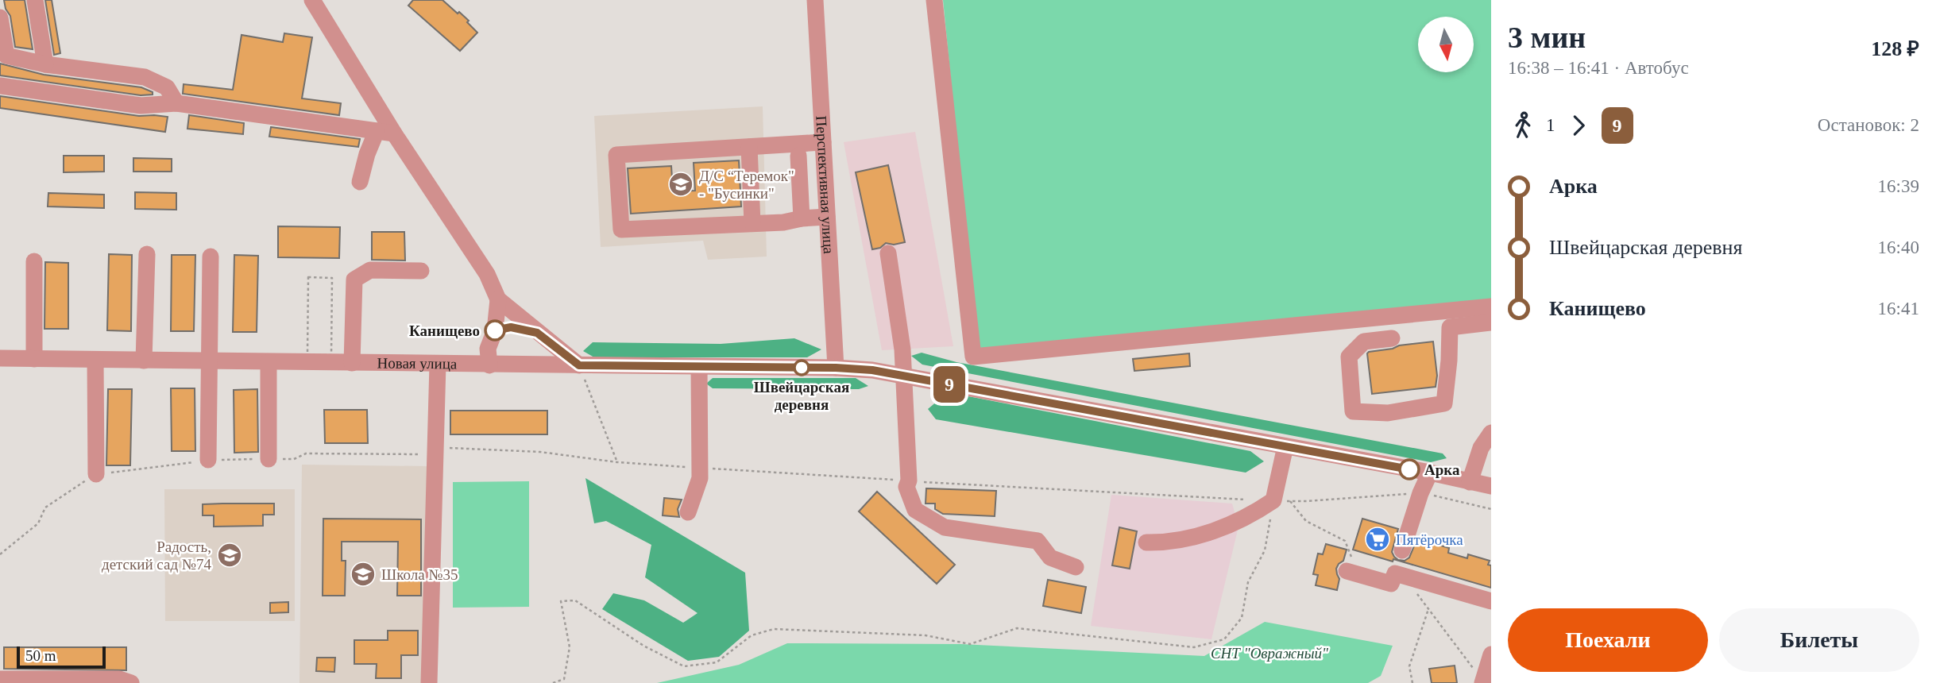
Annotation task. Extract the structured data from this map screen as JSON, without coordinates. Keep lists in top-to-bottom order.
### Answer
{
  "streets": {
    "street": ["Перспективная улица", "Новая улица"]
  },
  "crossings": [
    ["Перспективная улица", "Новая улица"]
  ],
  "parks": ["СНТ \"Овражный\""],
  "places": {
    "school or university": ["Д/С “Теремок\" - \"Бусинки\"", "Радость, детский сад №74", "Школа №35"],
    "other": ["Канищево", "Швейцарская деревня", "Арка"],
    "supermarket": ["Пятёрочка"]
  },
  "lines": ["bus line 9"],
  "scale_bar": "50 m",
  "north": "bottom",
  "page": {
    "on_map": "9",
    "heading": ["3 мин", "16:38 – 16:41 · Автобус", "128 ₽"],
    "legs": ["1", "9", "Остановок: 2"],
    "list": [
      {
        "name": "Арка",
        "value": "16:39"
      },
      {
        "name": "Швейцарская деревня",
        "value": "16:40"
      },
      {
        "name": "Канищево",
        "value": "16:41"
      }
    ],
    "buttons": ["Поехали", "Билеты"],
    "scale": "50 m"
  }
}
